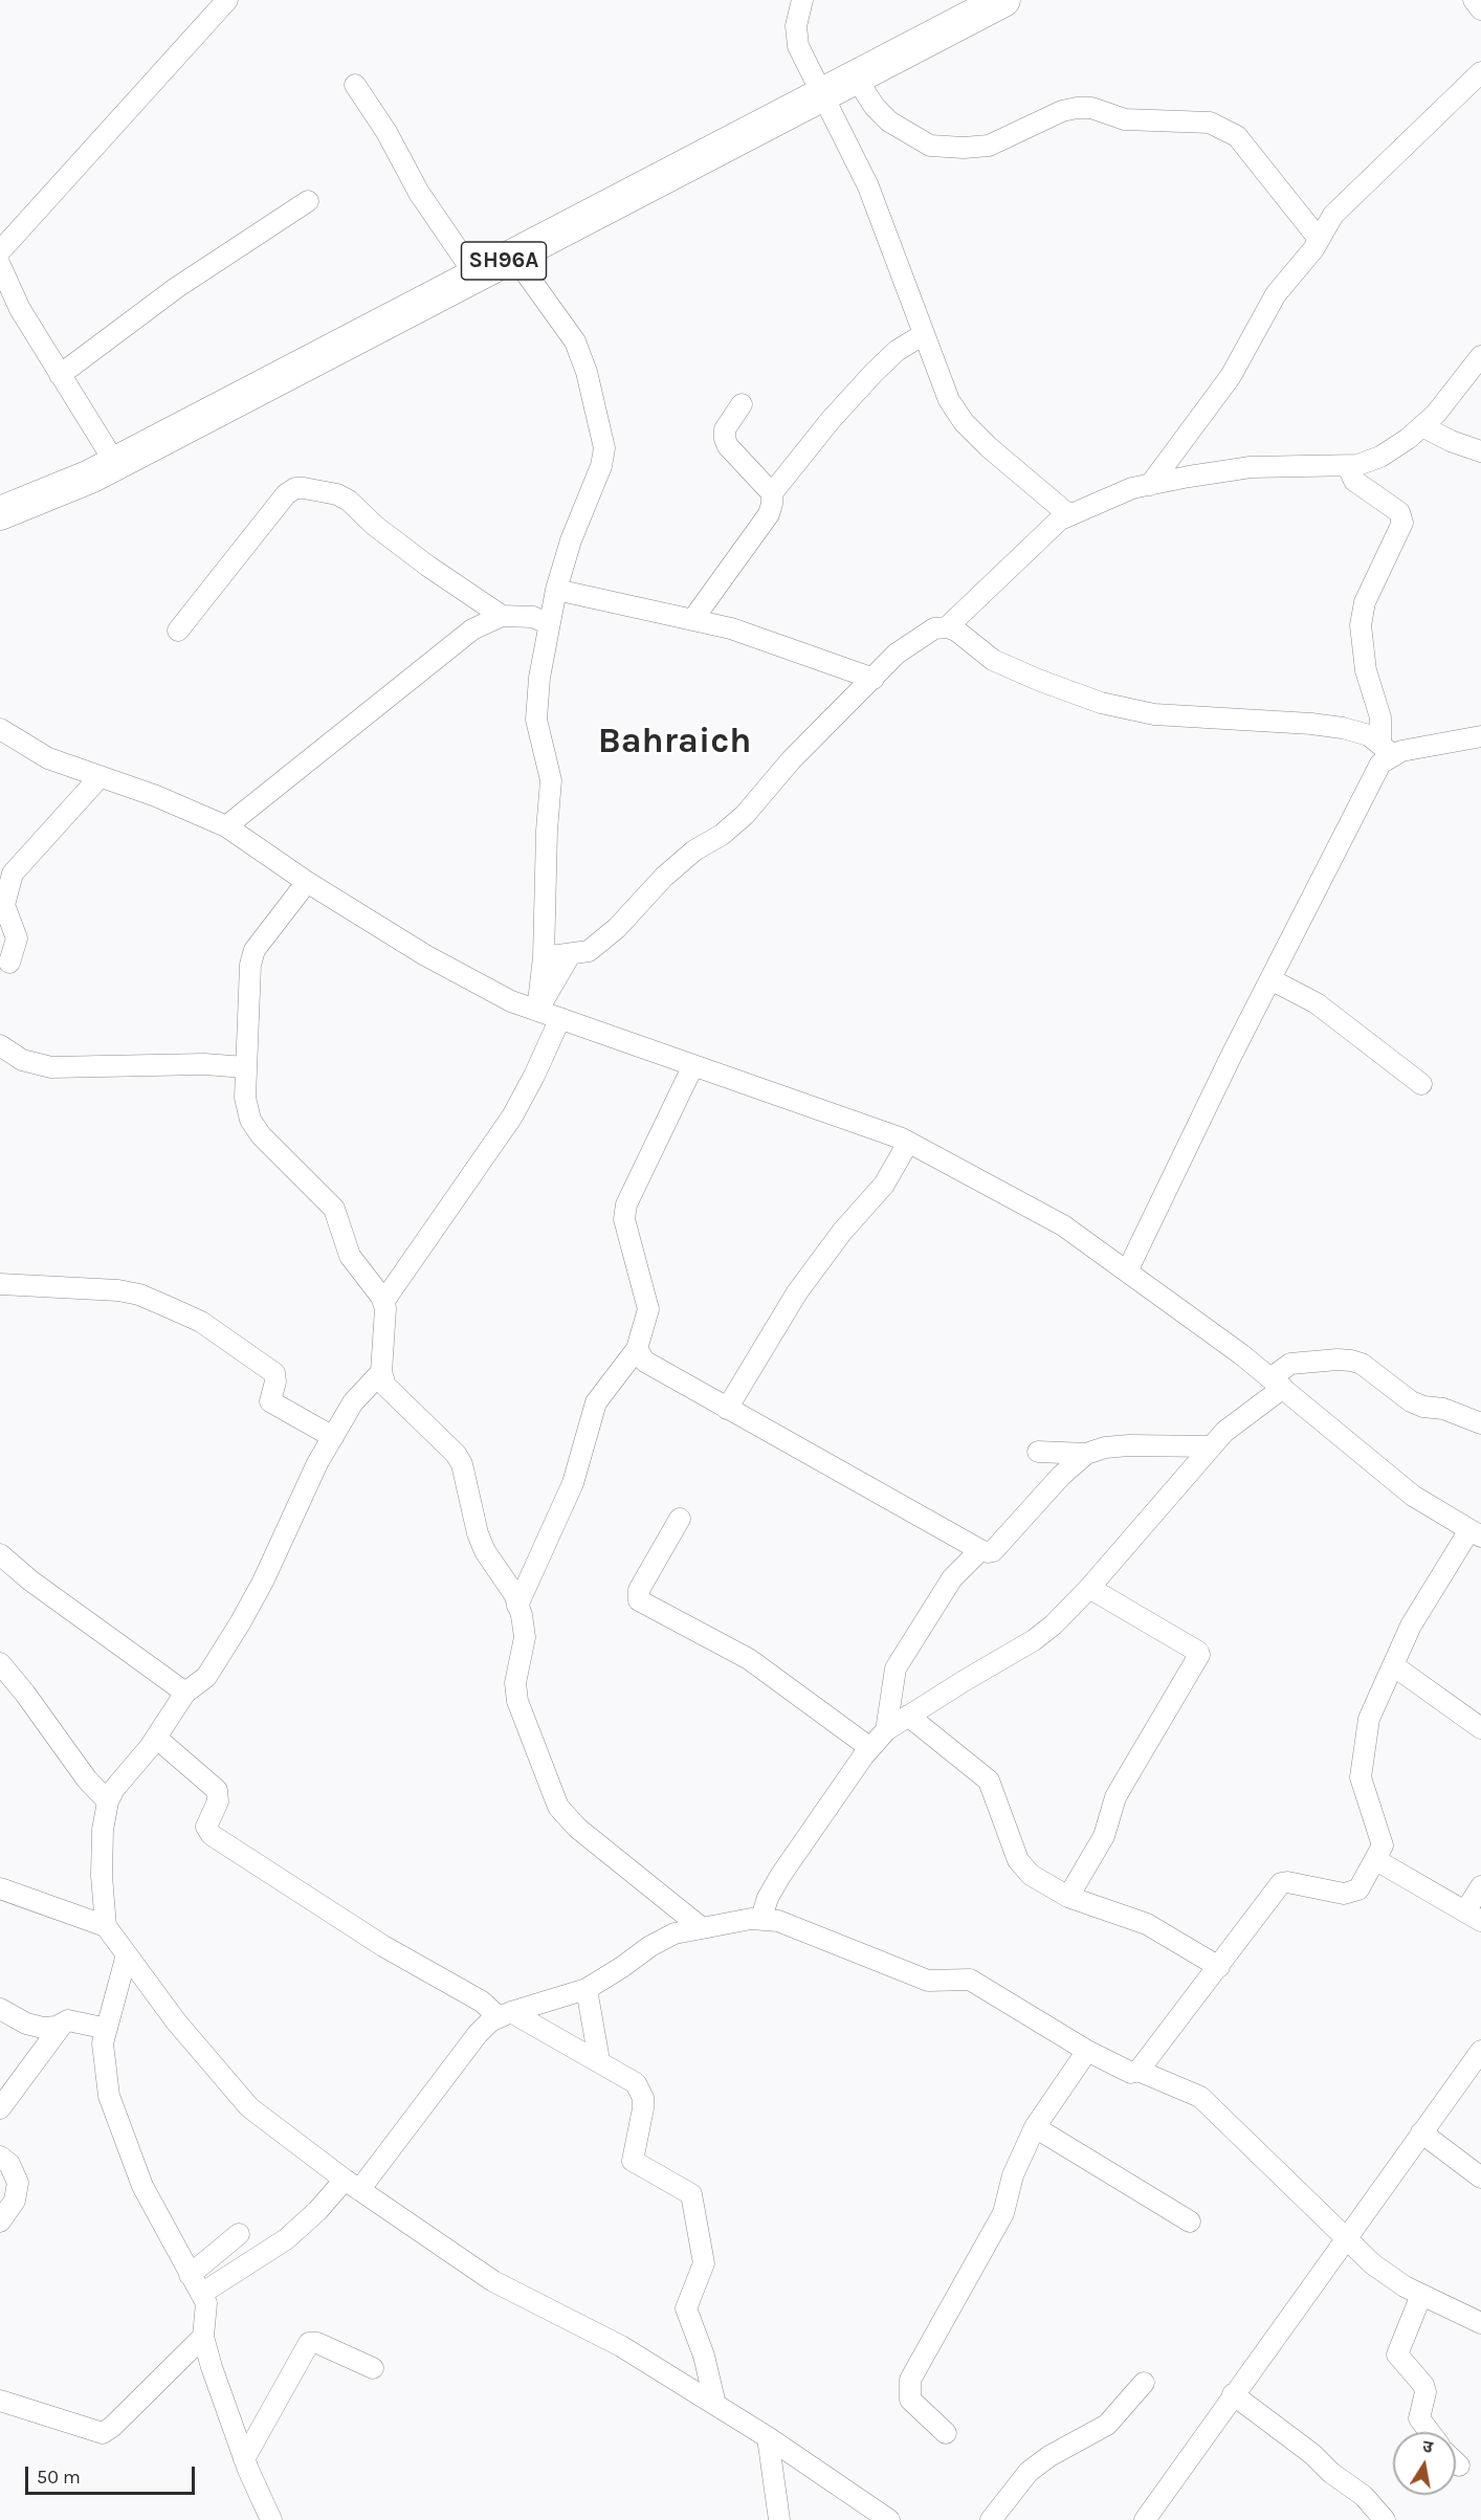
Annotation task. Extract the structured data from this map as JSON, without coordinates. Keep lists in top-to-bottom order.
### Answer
{
  "streets": {
    "main road": ["SH96A"]
  },
  "districts": ["Bahraich"],
  "scale_bar": "50 m",
  "north": "top"
}
